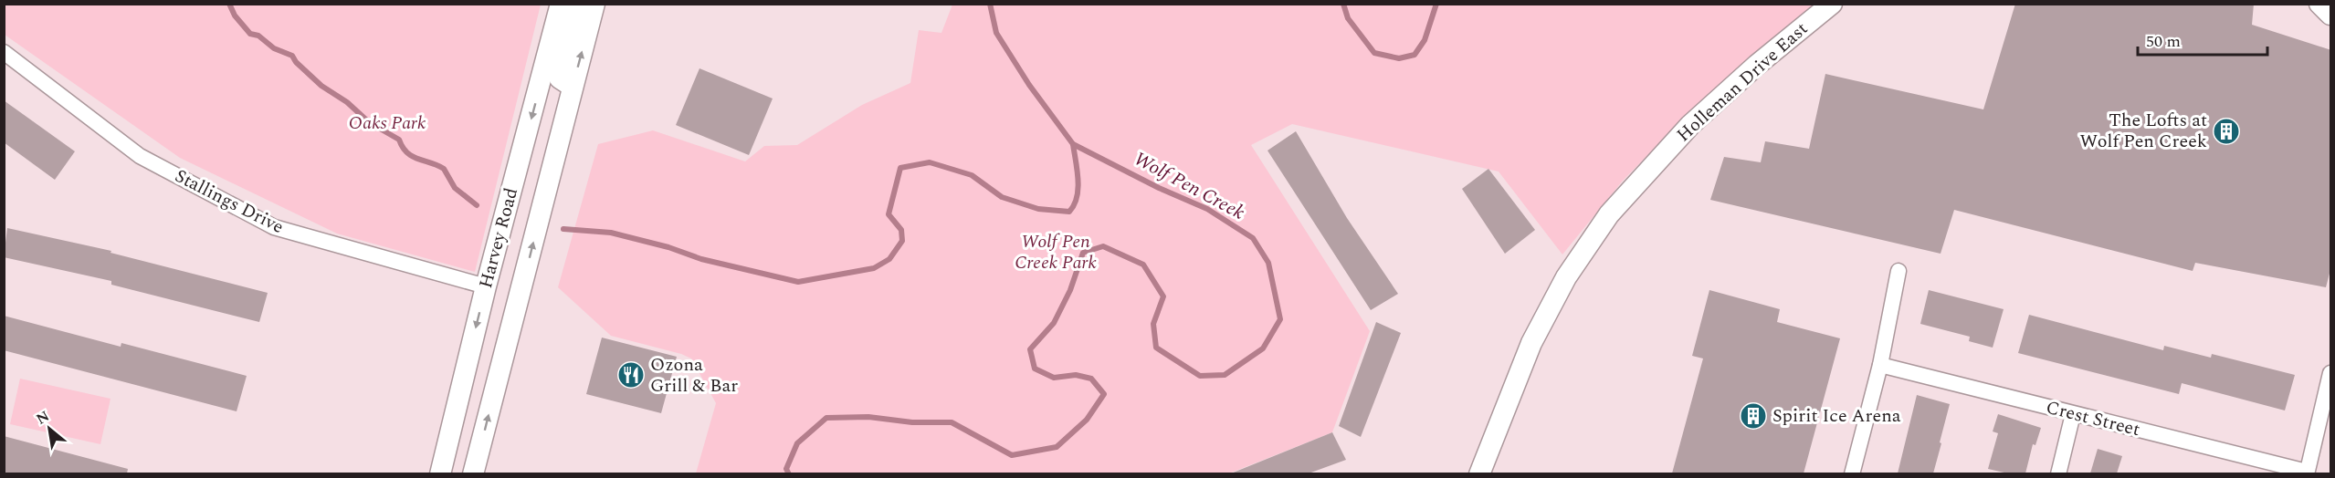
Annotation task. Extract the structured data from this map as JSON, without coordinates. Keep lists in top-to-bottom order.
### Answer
{
  "streets": {
    "main road": ["Holleman Drive East", "Harvey Road"],
    "street": ["Stallings Drive", "Crest Street"]
  },
  "crossings": [
    ["Stallings Drive", "Harvey Road"]
  ],
  "water": ["Wolf Pen Creek"],
  "parks": ["Oaks Park", "Wolf Pen Creek Park"],
  "places": {
    "building": ["The Lofts at Wolf Pen Creek", "Spirit Ice Arena"],
    "restaurant": ["Ozona Grill & Bar"]
  },
  "scale_bar": "50 m",
  "north": "top left"
}
